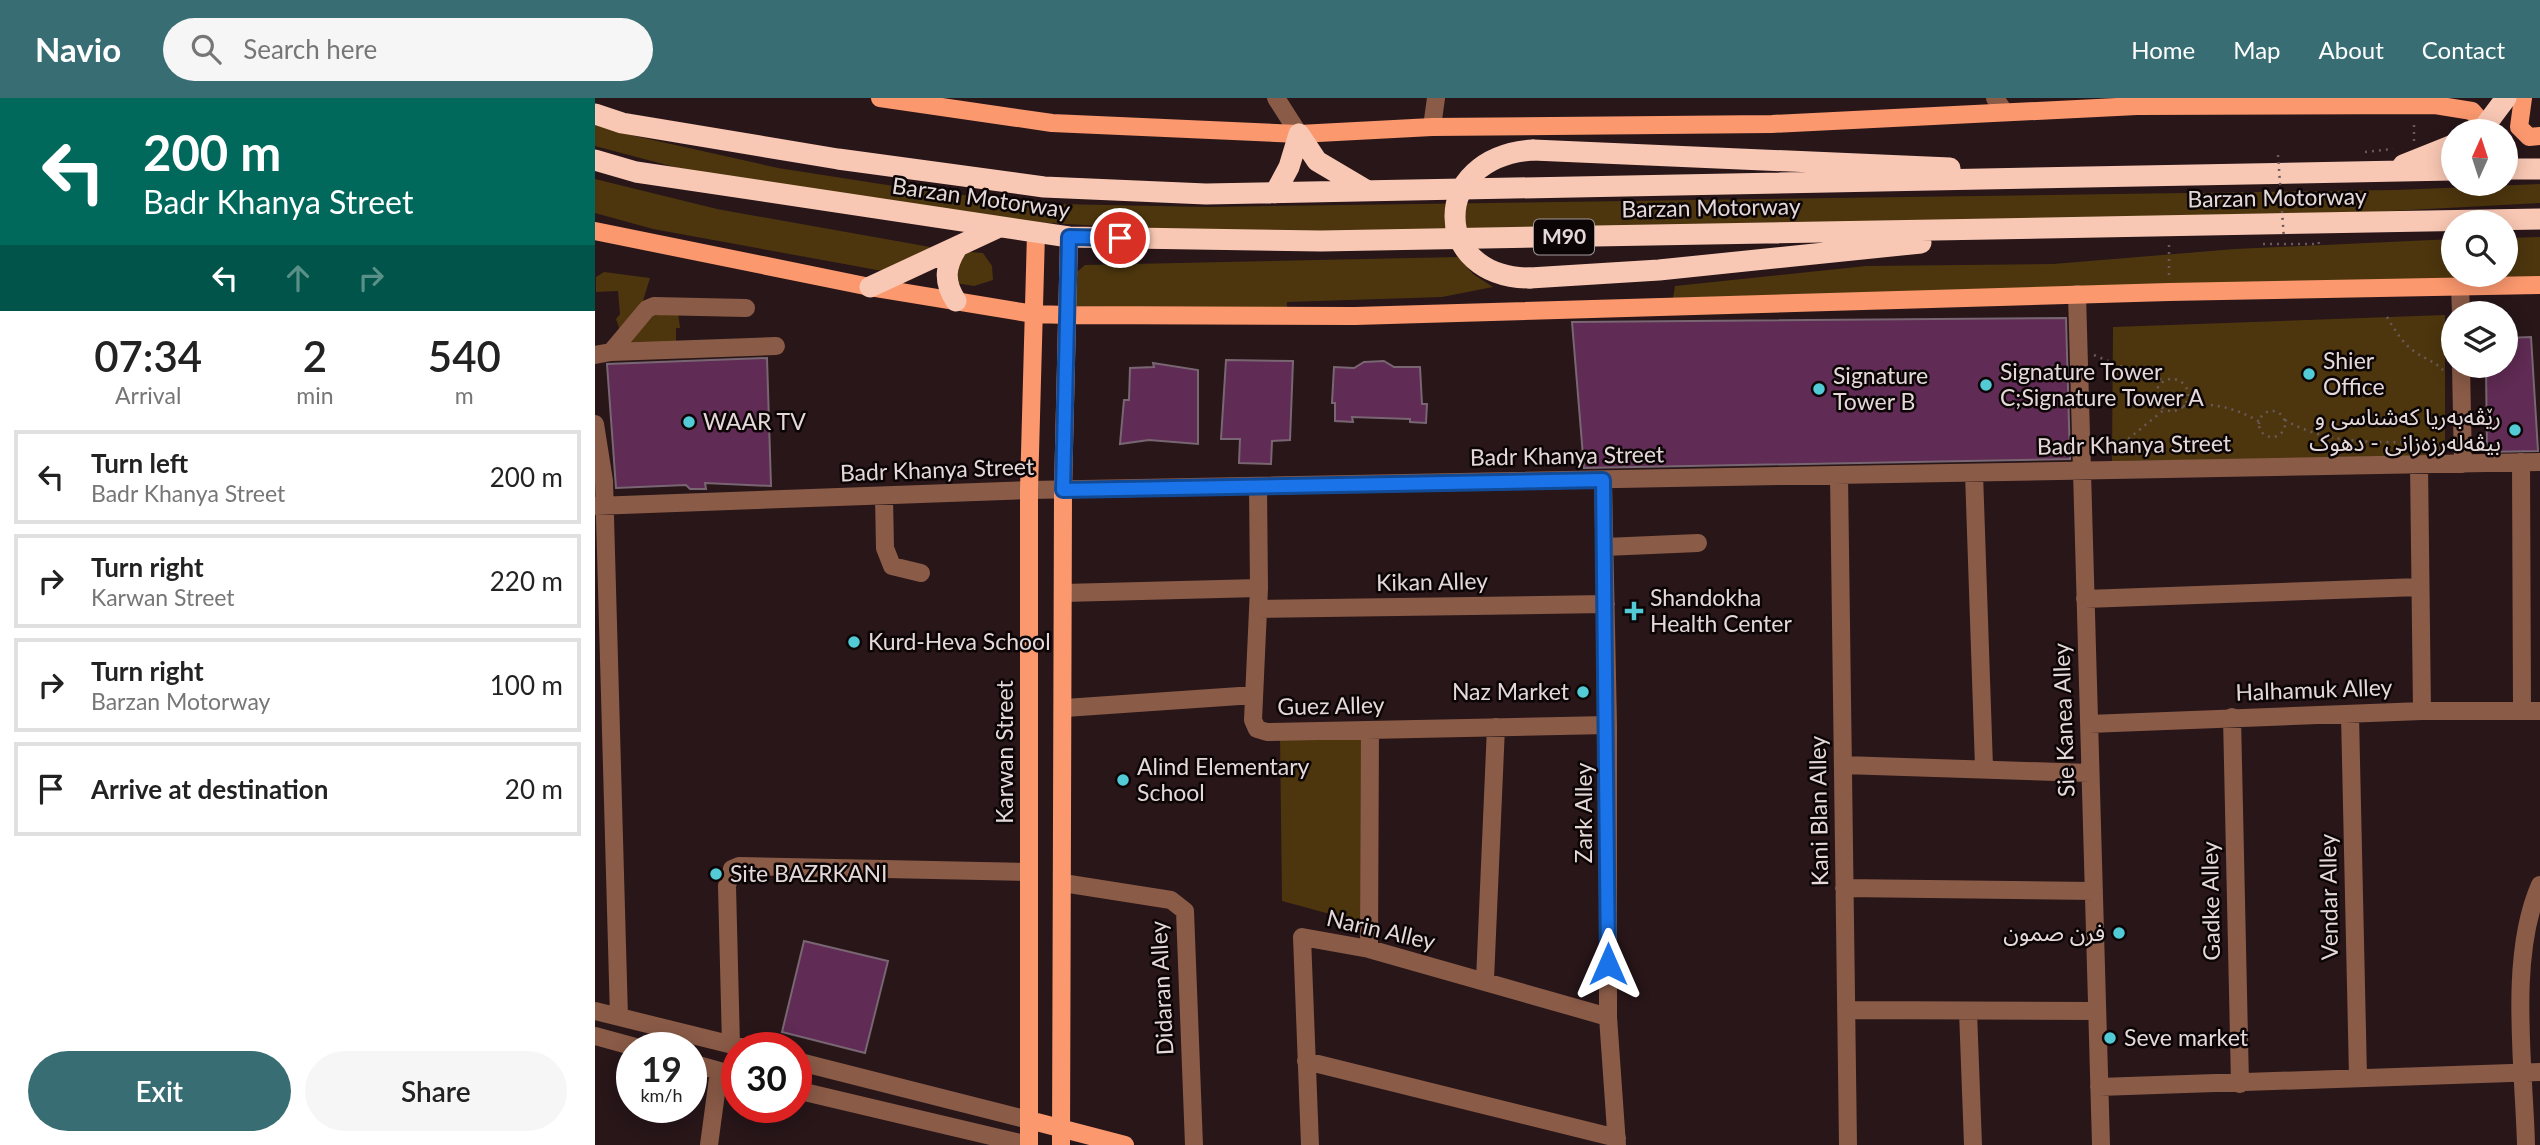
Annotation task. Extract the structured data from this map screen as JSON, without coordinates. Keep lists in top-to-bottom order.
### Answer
{
  "streets": {
    "highway": ["Barzan Motorway", "M90"],
    "main road": ["Karwan Street"],
    "street": [
      "Badr Khanya Street",
      "Kikan Alley",
      "Halhamuk Alley",
      "Guez Alley",
      "Sie Kanea Alley",
      "Kani Blan Alley",
      "Zark Alley",
      "Vendar Alley",
      "Gadke Alley",
      "Narin Alley",
      "Didaran Alley"
    ]
  },
  "crossings": [
    ["Barzan Motorway", "Karwan Street"],
    ["Badr Khanya Street", "Guez Alley"],
    ["Badr Khanya Street", "Sie Kanea Alley"],
    ["Badr Khanya Street", "Karwan Street"],
    ["Badr Khanya Street", "Kani Blan Alley"],
    ["Badr Khanya Street", "Zark Alley"],
    ["Kikan Alley", "Guez Alley"],
    ["Kikan Alley", "Zark Alley"],
    ["Halhamuk Alley", "Sie Kanea Alley"],
    ["Halhamuk Alley", "Vendar Alley"],
    ["Halhamuk Alley", "Gadke Alley"],
    ["Guez Alley", "Zark Alley"],
    ["Zark Alley", "Narin Alley"]
  ],
  "places": {
    "other": [
      "Shier Office",
      "Signature Tower C;Signature Tower A",
      "Signature Tower B",
      "WAAR TV",
      "رێڤەبەریا کەشناسی و بیڤەلەرزەزانی - دهوک",
      "Kurd-Heva School",
      "Naz Market",
      "Alind Elementary School",
      "Site BAZRKANI",
      "فرن صمون",
      "Seve market"
    ],
    "health": ["Shandokha Health Center"]
  },
  "north": "top",
  "page": {
    "header": "Navio",
    "search": "Search here",
    "nav": [
      "Home",
      "Map",
      "About",
      "Contact"
    ],
    "turn": ["200 m", "Badr Khanya Street"],
    "eta": [
      "07:34",
      "Arrival",
      "2",
      "min",
      "540",
      "m"
    ],
    "list": [
      {
        "name": "Turn left",
        "note": "Badr Khanya Street",
        "value": "200 m"
      },
      {
        "name": "Turn right",
        "note": "Karwan Street",
        "value": "220 m"
      },
      {
        "name": "Turn right",
        "note": "Barzan Motorway",
        "value": "100 m"
      },
      {
        "name": "Arrive at destination",
        "value": "20 m"
      }
    ],
    "speed": "19 km/h",
    "limit": "30",
    "buttons": ["Exit", "Share"]
  }
}
